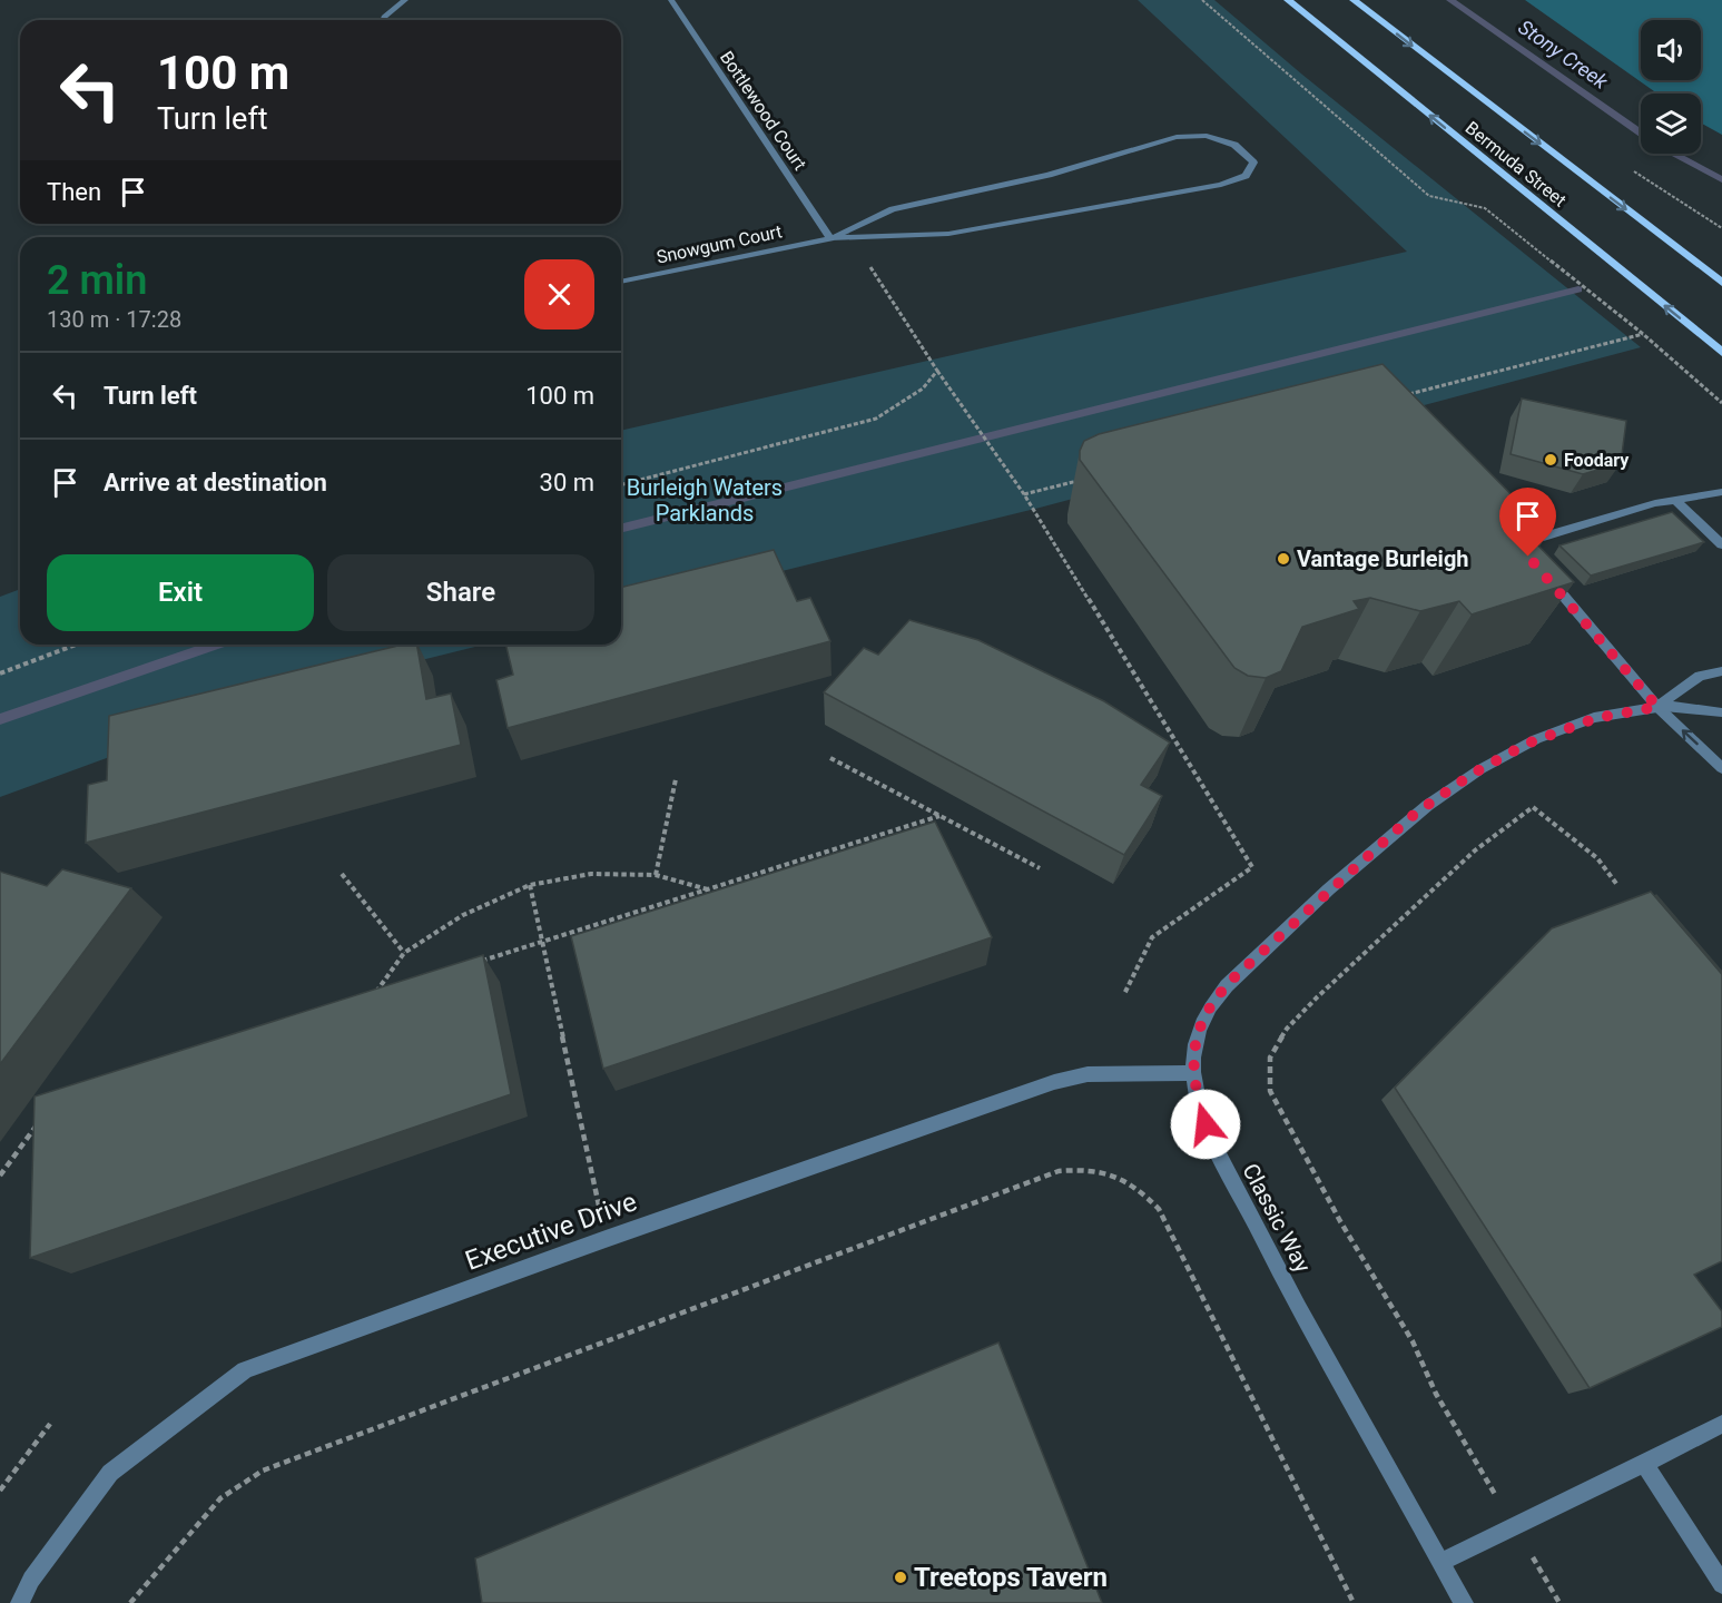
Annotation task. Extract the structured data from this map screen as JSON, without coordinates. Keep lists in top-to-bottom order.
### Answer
{
  "streets": {
    "main road": ["Bermuda Street"],
    "street": [
      "Bottlewood Court",
      "Snowgum Court",
      "Classic Way",
      "Executive Drive"
    ]
  },
  "crossings": [
    ["Bottlewood Court", "Snowgum Court"],
    ["Classic Way", "Executive Drive"]
  ],
  "water": ["Stony Creek"],
  "parks": ["Burleigh Waters Parklands"],
  "places": ["Foodary", "Vantage Burleigh", "Treetops Tavern"],
  "page": {
    "turn": ["100 m", "Turn left"],
    "then": "Then",
    "heading": ["2 min", "130 m · 17:28"],
    "list": [
      {
        "name": "Turn left",
        "value": "100 m"
      },
      {
        "name": "Arrive at destination",
        "value": "30 m"
      }
    ],
    "buttons": ["Exit", "Share"]
  }
}
